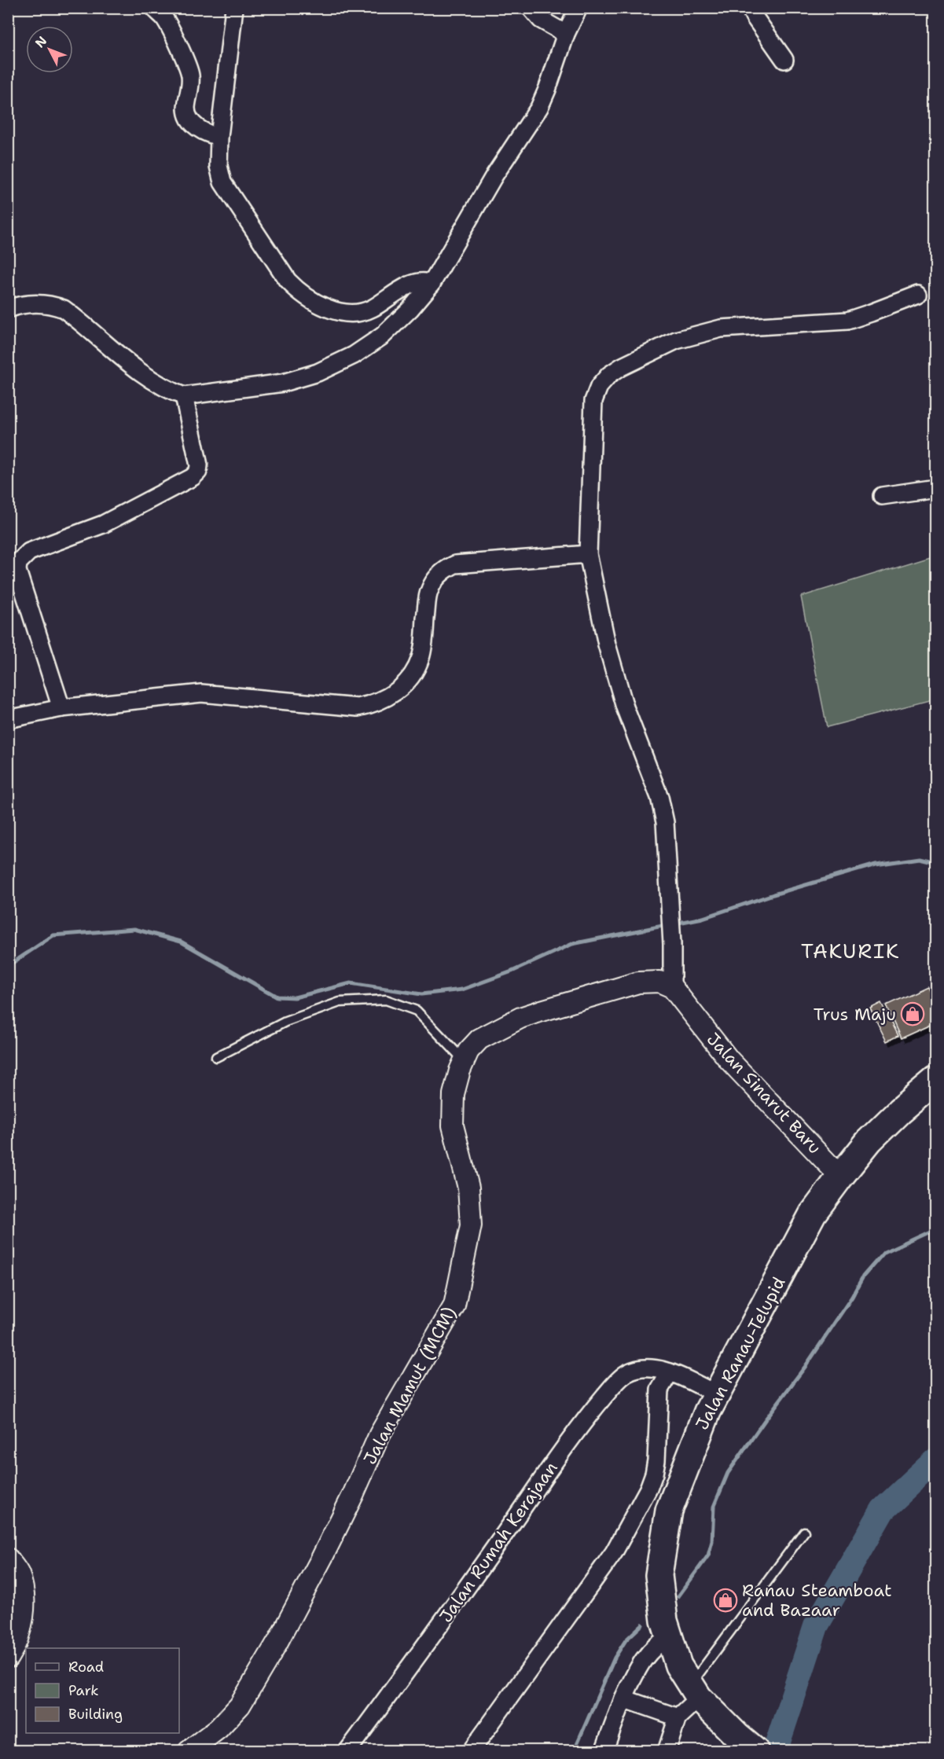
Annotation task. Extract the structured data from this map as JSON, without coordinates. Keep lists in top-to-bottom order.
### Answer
{
  "streets": {
    "highway": ["Jalan Ranau-Telupid"],
    "street": ["Jalan Sinarut Baru", "Jalan Mamut (MCM)", "Jalan Rumah Kerajaan"]
  },
  "crossings": [
    ["Jalan Sinarut Baru", "Jalan Ranau-Telupid"],
    ["Jalan Sinarut Baru", "Jalan Mamut (MCM)"],
    ["Jalan Ranau-Telupid", "Jalan Rumah Kerajaan"]
  ],
  "districts": ["TAKURIK"],
  "places": {
    "shop": ["Trus Maju", "Ranau Steamboat and Bazaar"]
  },
  "legend": ["Road", "Park", "Building"],
  "north": "top left"
}
